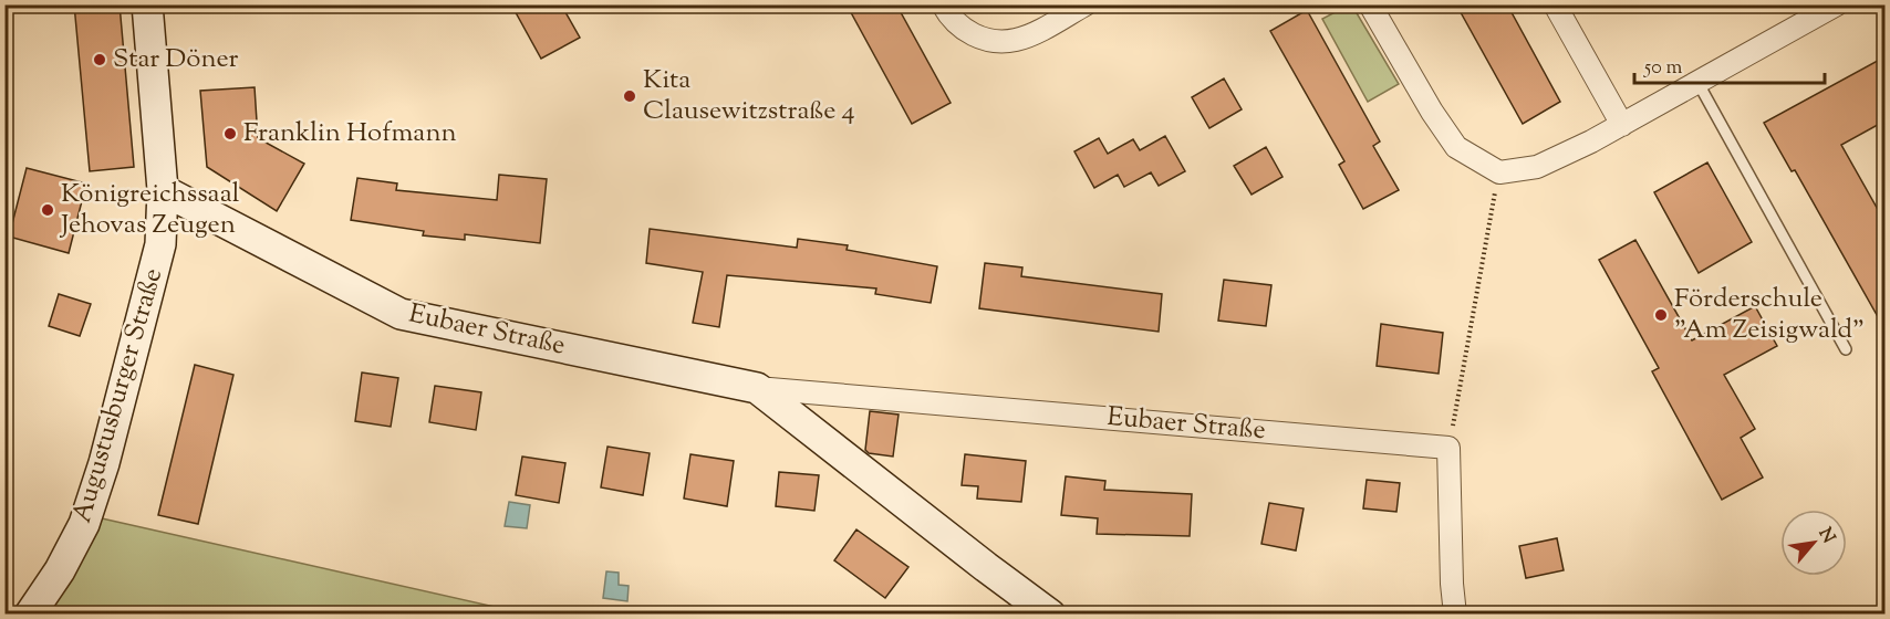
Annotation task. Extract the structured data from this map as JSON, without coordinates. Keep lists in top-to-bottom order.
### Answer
{
  "streets": {
    "street": ["Eubaer Straße", "Augustusburger Straße"]
  },
  "crossings": [
    ["Eubaer Straße", "Augustusburger Straße"]
  ],
  "places": [
    "Star Döner",
    "Kita Clausewitzstraße 4",
    "Franklin Hofmann",
    "Königreichssaal Jehovas Zeugen",
    "Förderschule \"Am Zeisigwald\""
  ],
  "scale_bar": "50 m",
  "north": "top right"
}
